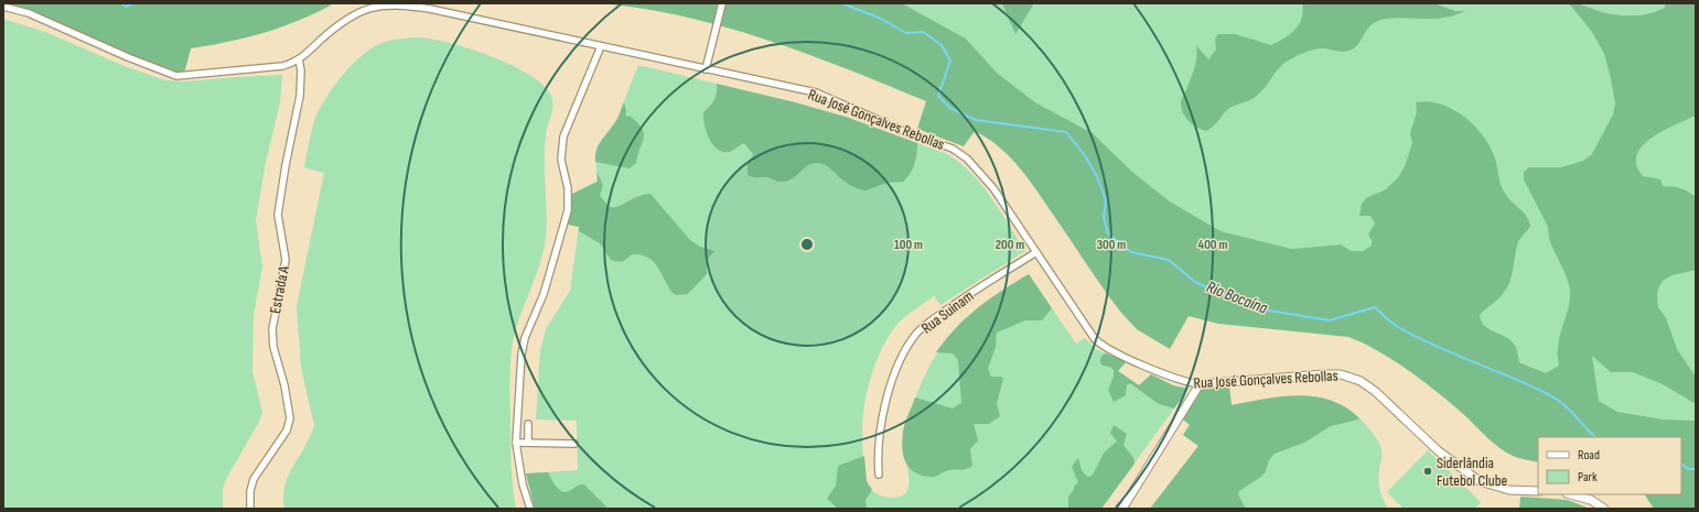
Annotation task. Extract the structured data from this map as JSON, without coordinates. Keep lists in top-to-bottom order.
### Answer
{
  "streets": {
    "street": ["Rua José Gonçalves Rebollas", "Estrada A", "Rua Suinam"]
  },
  "crossings": [
    ["Rua José Gonçalves Rebollas", "Estrada A"],
    ["Rua José Gonçalves Rebollas", "Rua Suinam"]
  ],
  "water": ["Rio Bocaína"],
  "places": ["Siderlândia Futebol Clube"],
  "legend": ["Road", "Park"],
  "rings": [
    "100 m",
    "200 m",
    "300 m",
    "400 m"
  ]
}
